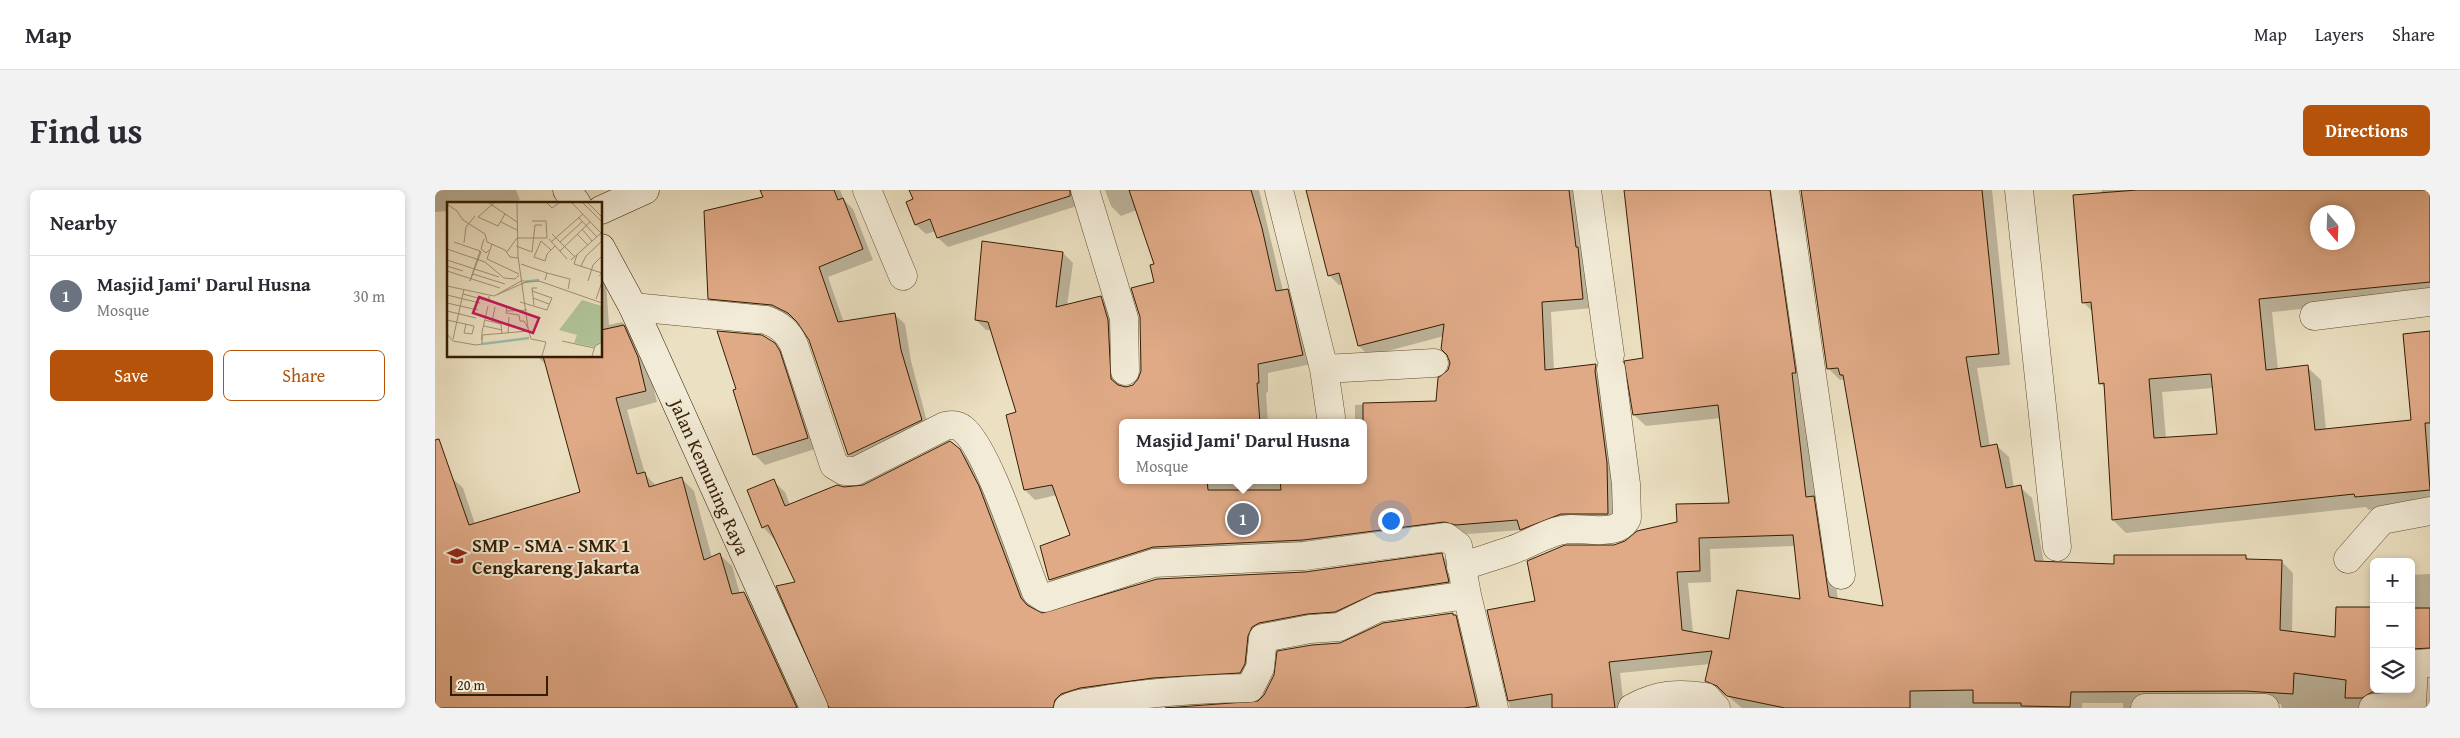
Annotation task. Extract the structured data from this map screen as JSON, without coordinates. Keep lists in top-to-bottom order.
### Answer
{
  "streets": {
    "street": ["Jalan Kemuning Raya"]
  },
  "places": {
    "school or university": ["SMP - SMA - SMK 1 Cengkareng Jakarta"]
  },
  "scale_bar": "20 m",
  "north": "bottom",
  "page": {
    "header": "Map",
    "nav": ["Map", "Layers", "Share"],
    "title": "Find us",
    "buttons": [
      "Directions",
      ["Save", "Share"]
    ],
    "heading": "Nearby",
    "list": [
      {
        "mark": "1",
        "name": "Masjid Jami' Darul Husna",
        "note": "Mosque",
        "value": "30 m"
      }
    ],
    "popup": ["Masjid Jami' Darul Husna", "Mosque"],
    "pins": "1",
    "map_buttons": ["+", "−"],
    "scale": "20 m"
  }
}
